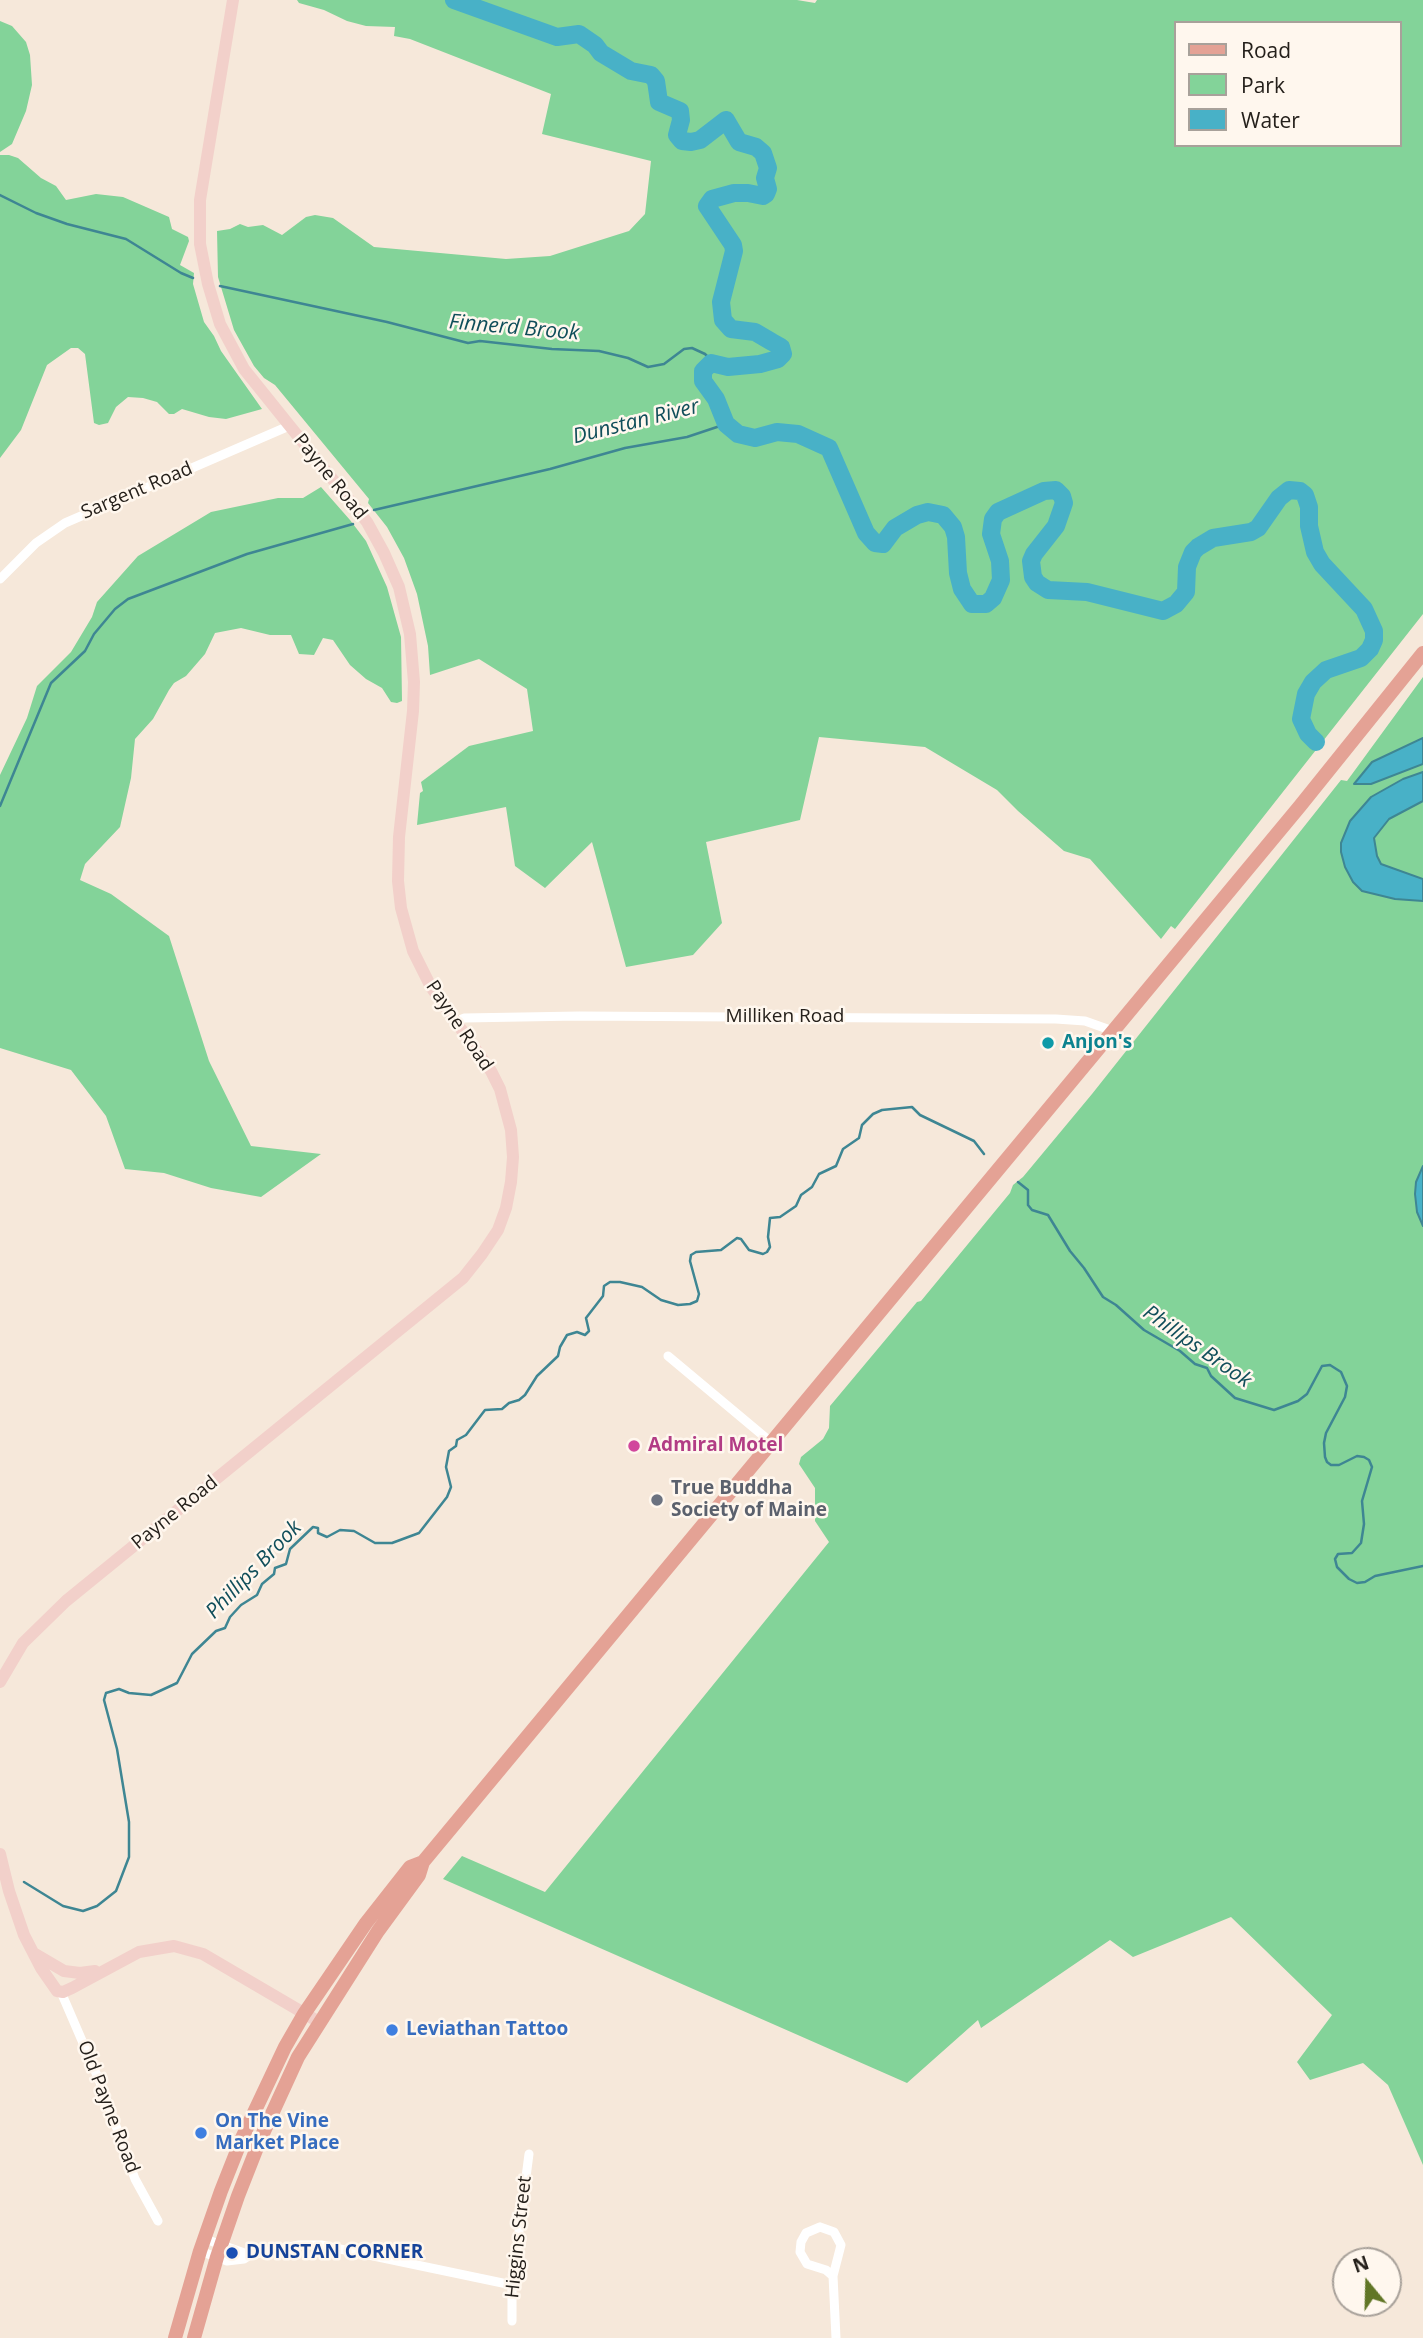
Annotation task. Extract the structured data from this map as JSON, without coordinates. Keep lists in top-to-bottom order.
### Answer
{
  "streets": {
    "main road": ["Payne Road"],
    "street": [
      "Sargent Road",
      "Milliken Road",
      "Old Payne Road",
      "Higgins Street"
    ]
  },
  "crossings": [
    ["Payne Road", "Sargent Road"],
    ["Payne Road", "Milliken Road"]
  ],
  "water": ["Finnerd Brook", "Dunstan River", "Phillips Brook"],
  "places": [
    "Anjon's",
    "Admiral Motel",
    "True Buddha Society of Maine",
    "Leviathan Tattoo",
    "On The Vine Market Place",
    "DUNSTAN CORNER"
  ],
  "legend": ["Road", "Park", "Water"],
  "north": "top"
}
